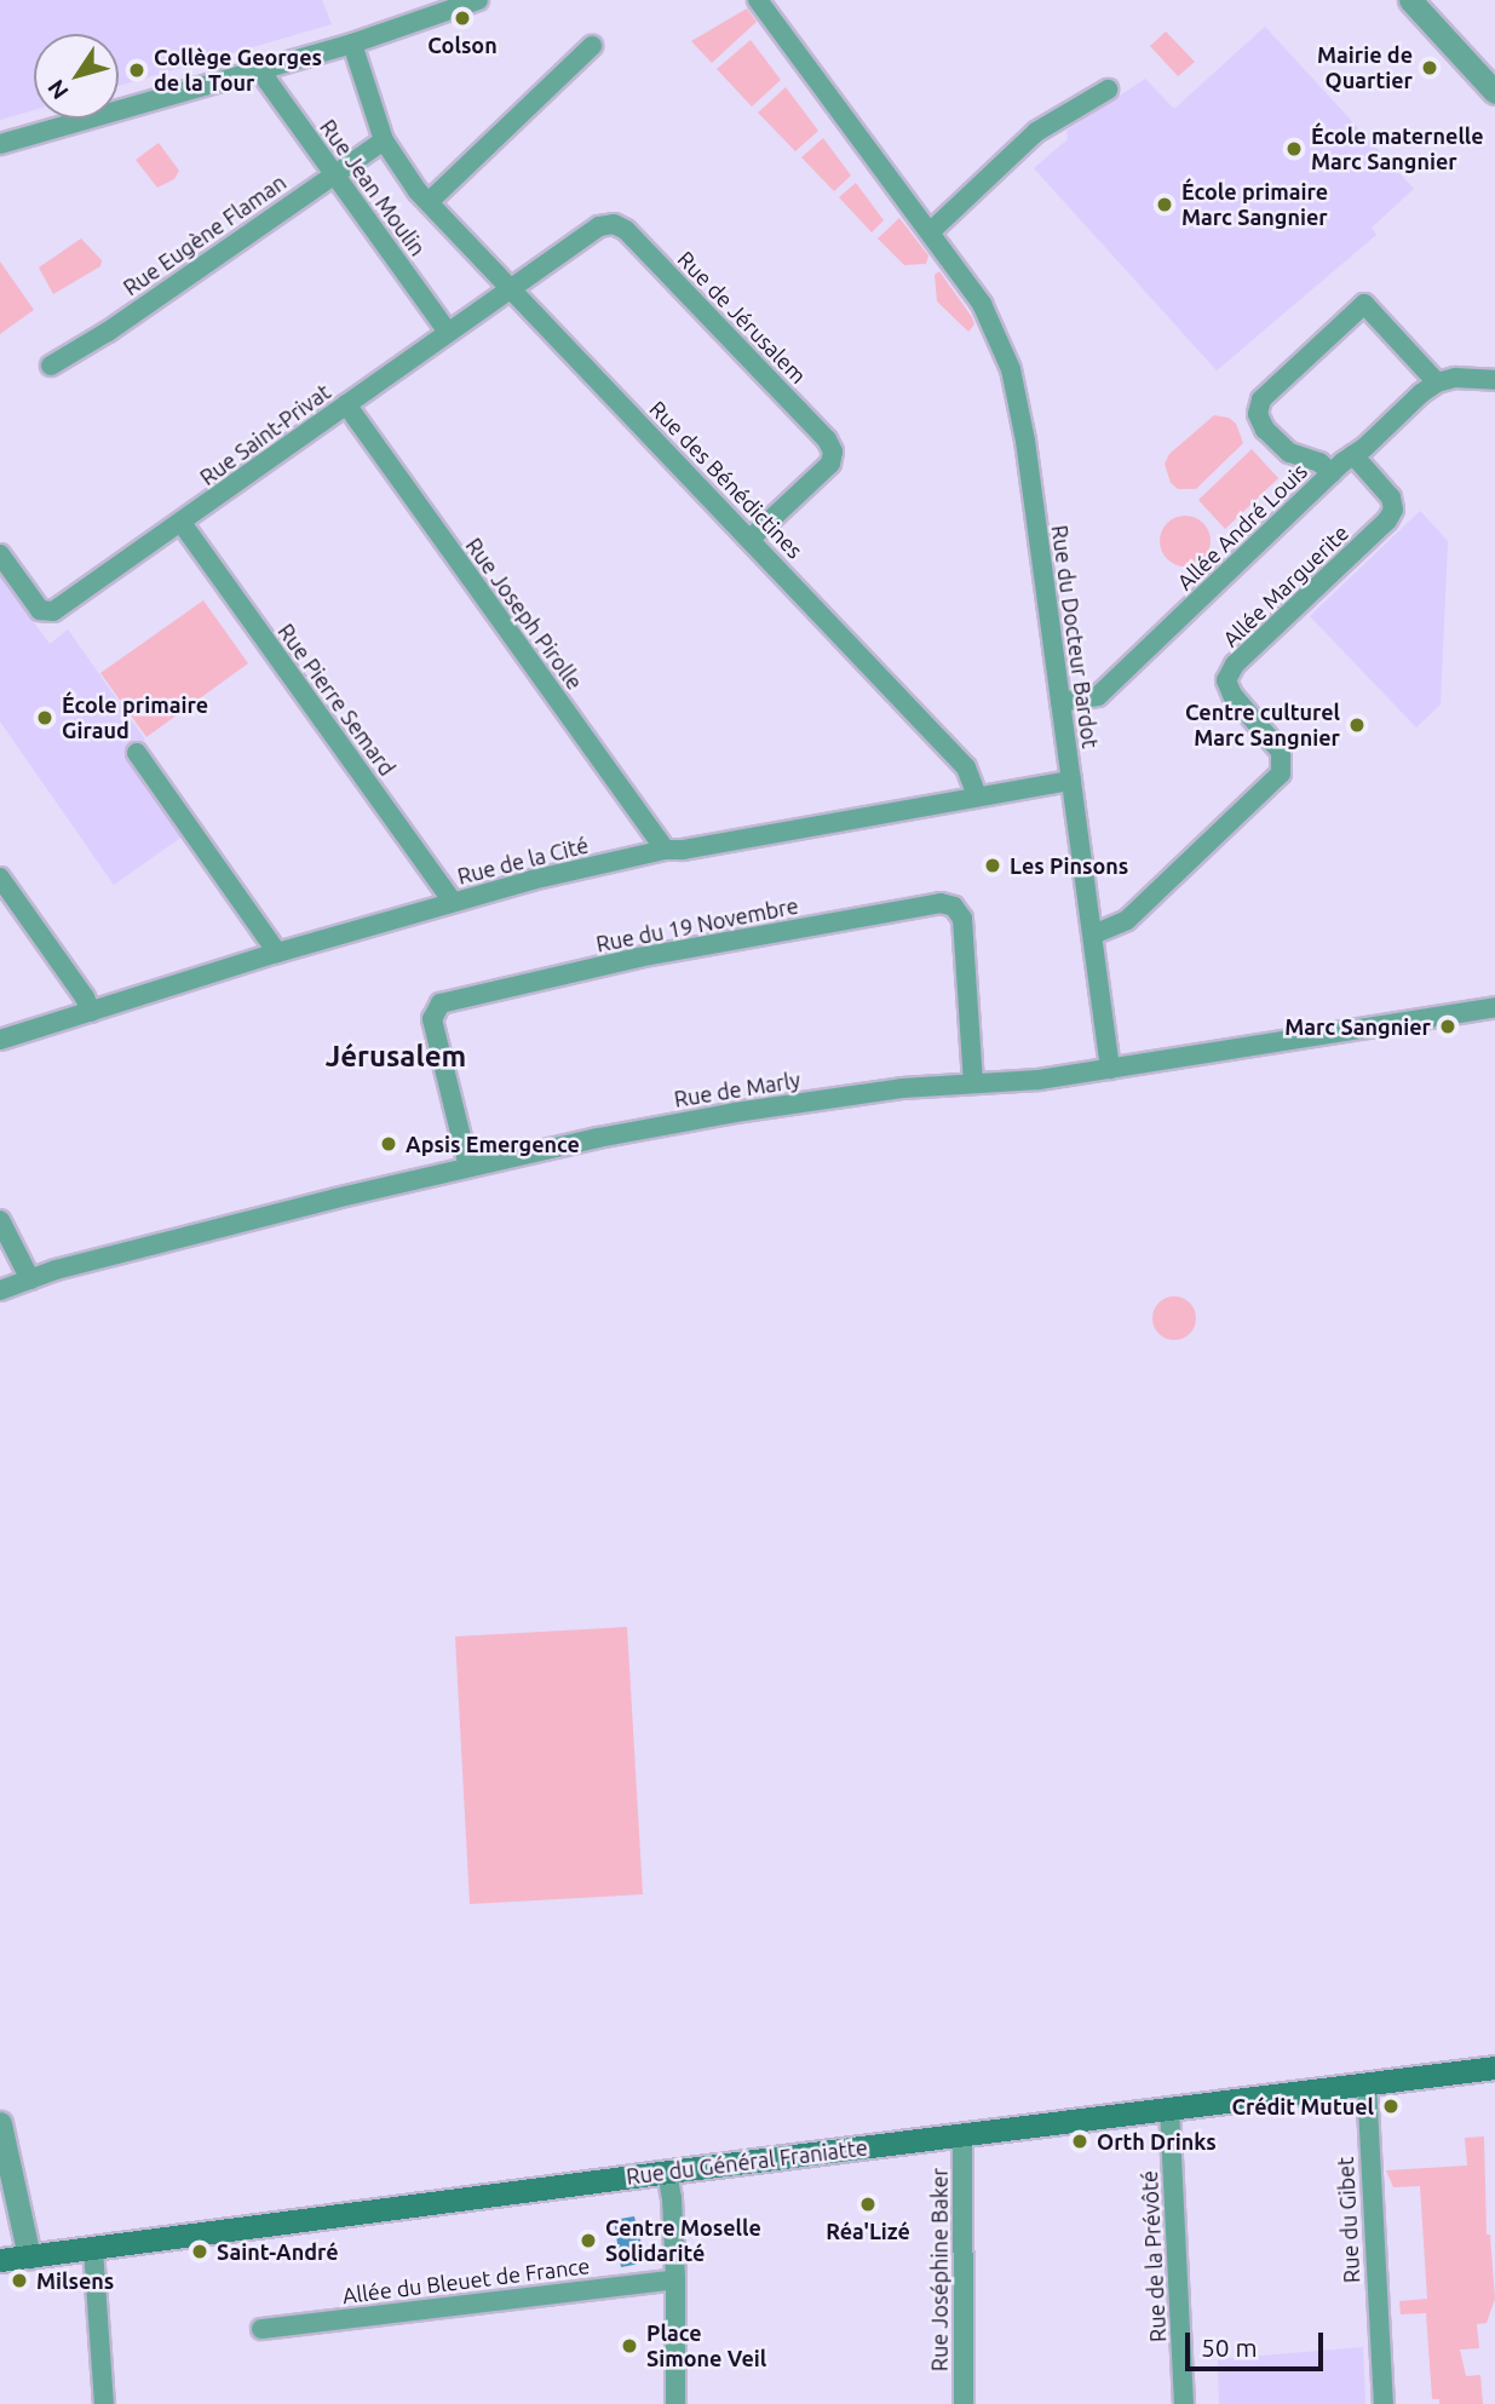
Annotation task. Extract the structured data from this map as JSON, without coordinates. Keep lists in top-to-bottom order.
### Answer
{
  "streets": {
    "main road": ["Rue du Général Franiatte"],
    "street": [
      "Rue Jean Moulin",
      "Rue Eugène Flaman",
      "Rue de Jérusalem",
      "Rue Saint-Privat",
      "Rue des Bénédictines",
      "Allée André Louis",
      "Allée Marguerite",
      "Rue Joseph Pirolle",
      "Rue du Docteur Bardot",
      "Rue Pierre Semard",
      "Rue de la Cité",
      "Rue du 19 Novembre",
      "Rue de Marly",
      "Rue du Gibet",
      "Rue de la Prévôté",
      "Rue Joséphine Baker",
      "Allée du Bleuet de France"
    ]
  },
  "crossings": [
    ["Rue Jean Moulin", "Rue Eugène Flaman"],
    ["Rue Jean Moulin", "Rue Saint-Privat"],
    ["Rue Eugène Flaman", "Rue des Bénédictines"],
    ["Rue de Jérusalem", "Rue Saint-Privat"],
    ["Rue de Jérusalem", "Rue des Bénédictines"],
    ["Rue Saint-Privat", "Rue des Bénédictines"],
    ["Rue Saint-Privat", "Rue Joseph Pirolle"],
    ["Rue Saint-Privat", "Rue Pierre Semard"],
    ["Rue des Bénédictines", "Rue de la Cité"],
    ["Allée André Louis", "Rue du Docteur Bardot"],
    ["Allée Marguerite", "Rue du Docteur Bardot"],
    ["Rue Joseph Pirolle", "Rue de la Cité"],
    ["Rue du Docteur Bardot", "Rue de la Cité"],
    ["Rue du Docteur Bardot", "Rue de Marly"],
    ["Rue Pierre Semard", "Rue de la Cité"],
    ["Rue du 19 Novembre", "Rue de Marly"],
    ["Rue du Général Franiatte", "Rue du Gibet"],
    ["Rue du Général Franiatte", "Rue de la Prévôté"],
    ["Rue du Général Franiatte", "Rue Joséphine Baker"]
  ],
  "districts": ["Jérusalem"],
  "places": [
    "Colson",
    "Mairie de Quartier",
    "Collège Georges de la Tour",
    "École maternelle Marc Sangnier",
    "École primaire Marc Sangnier",
    "École primaire Giraud",
    "Centre culturel Marc Sangnier",
    "Les Pinsons",
    "Marc Sangnier",
    "Apsis Emergence",
    "Crédit Mutuel",
    "Orth Drinks",
    "Réa'Lizé",
    "Centre Moselle Solidarité",
    "Saint-André",
    "Milsens",
    "Place Simone Veil"
  ],
  "scale_bar": "50 m",
  "north": "bottom left"
}
